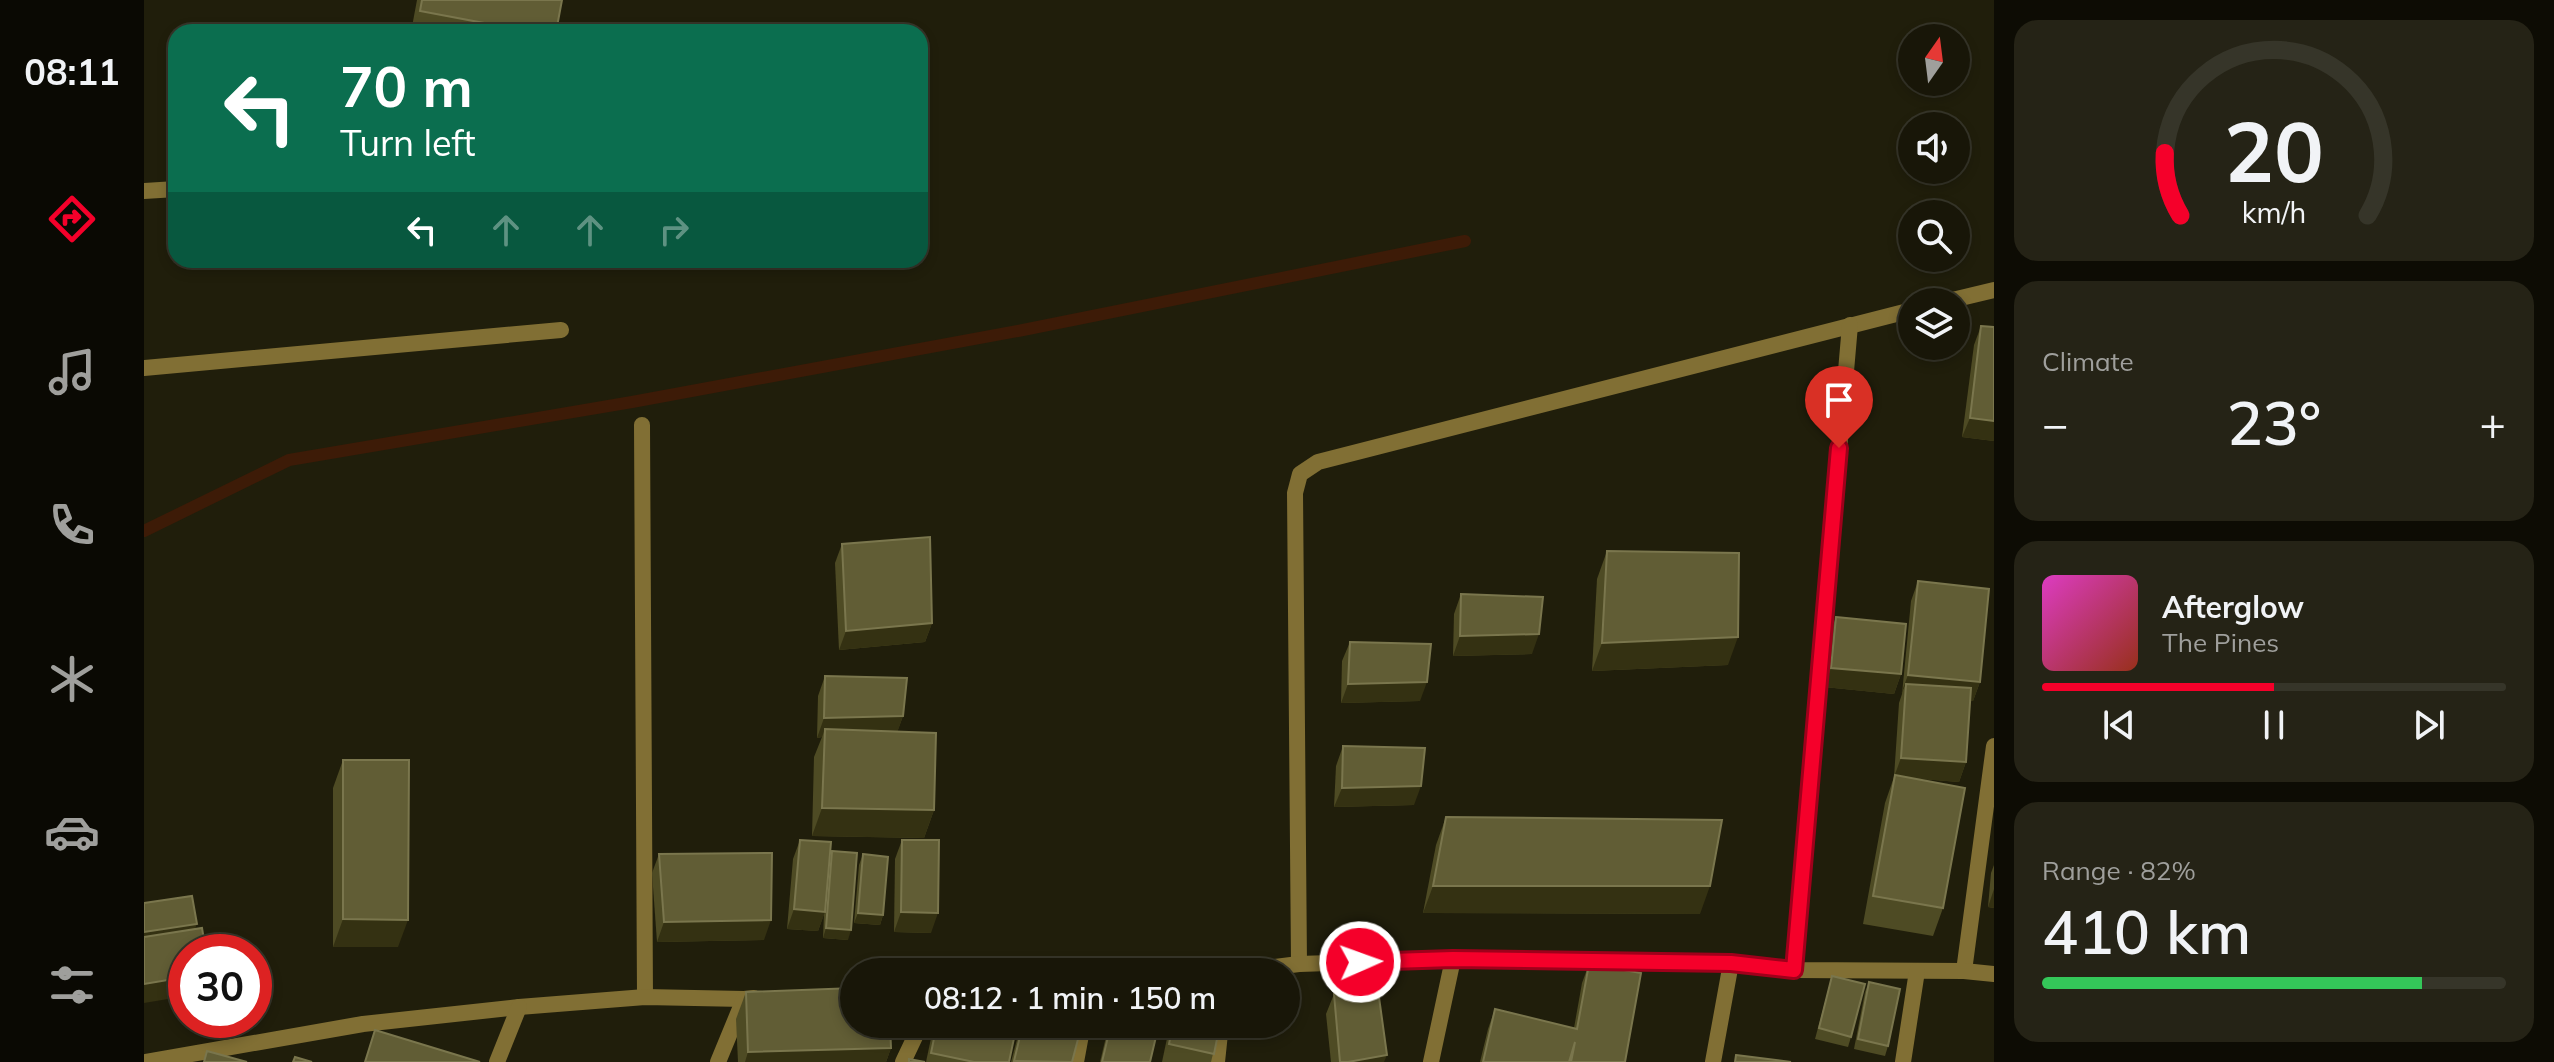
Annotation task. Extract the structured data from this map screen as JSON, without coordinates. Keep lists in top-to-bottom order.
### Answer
{
  "north": "top",
  "page": {
    "tabs": "08:11",
    "turn": ["70 m", "Turn left"],
    "tile": [
      "Climate",
      ["Range · 82%", "410 km"]
    ],
    "heat": ["−", "23°", "+"],
    "song": ["Afterglow", "The Pines"],
    "limit": "30",
    "trip": "08:12 · 1 min · 150 m",
    "gauge": ["20", "km/h"]
  }
}
